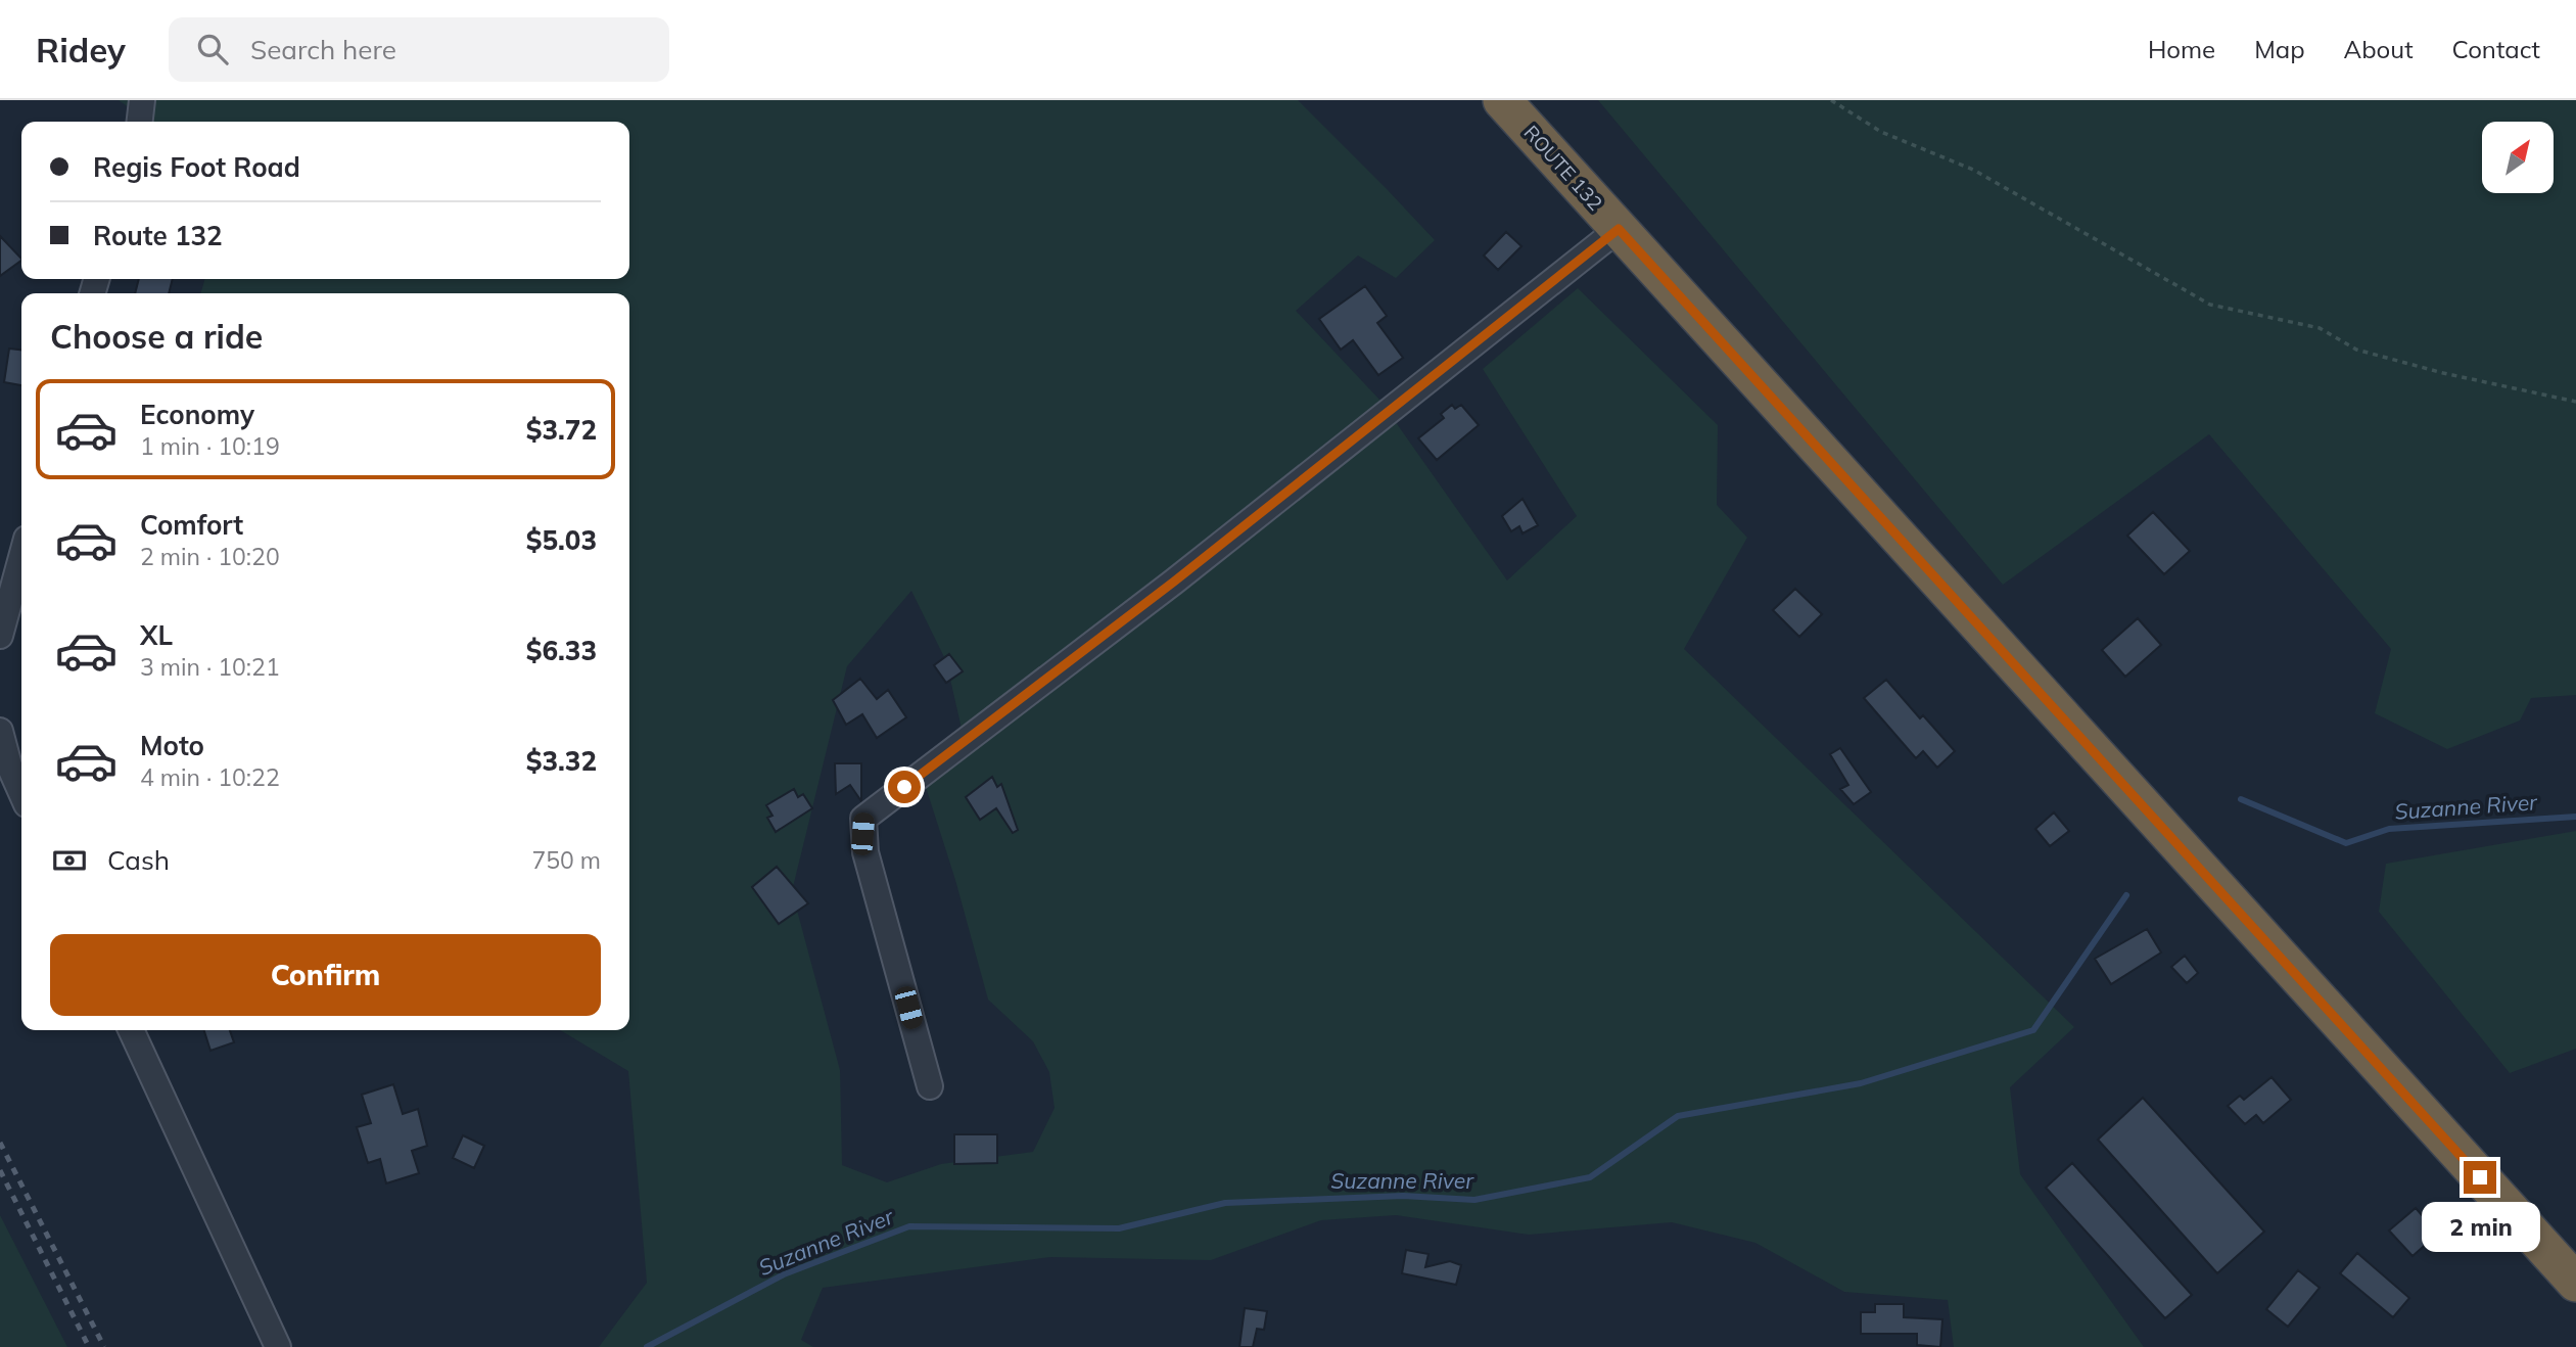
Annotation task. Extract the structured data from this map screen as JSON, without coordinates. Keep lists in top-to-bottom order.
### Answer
{
  "streets": {
    "highway": ["ROUTE 132"]
  },
  "water": ["Suzanne River"],
  "north": "top right",
  "page": {
    "header": "Ridey",
    "search": "Search here",
    "nav": [
      "Home",
      "Map",
      "About",
      "Contact"
    ],
    "banner": ["Regis Foot Road", "Route 132"],
    "heading": "Choose a ride",
    "list": [
      {
        "name": "Economy",
        "note": "1 min · 10:19",
        "value": "$3.72"
      },
      {
        "name": "Comfort",
        "note": "2 min · 10:20",
        "value": "$5.03"
      },
      {
        "name": "XL",
        "note": "3 min · 10:21",
        "value": "$6.33"
      },
      {
        "name": "Moto",
        "note": "4 min · 10:22",
        "value": "$3.32"
      }
    ],
    "pay": ["Cash", "750 m"],
    "buttons": "Confirm",
    "bubble": "2 min"
  }
}
